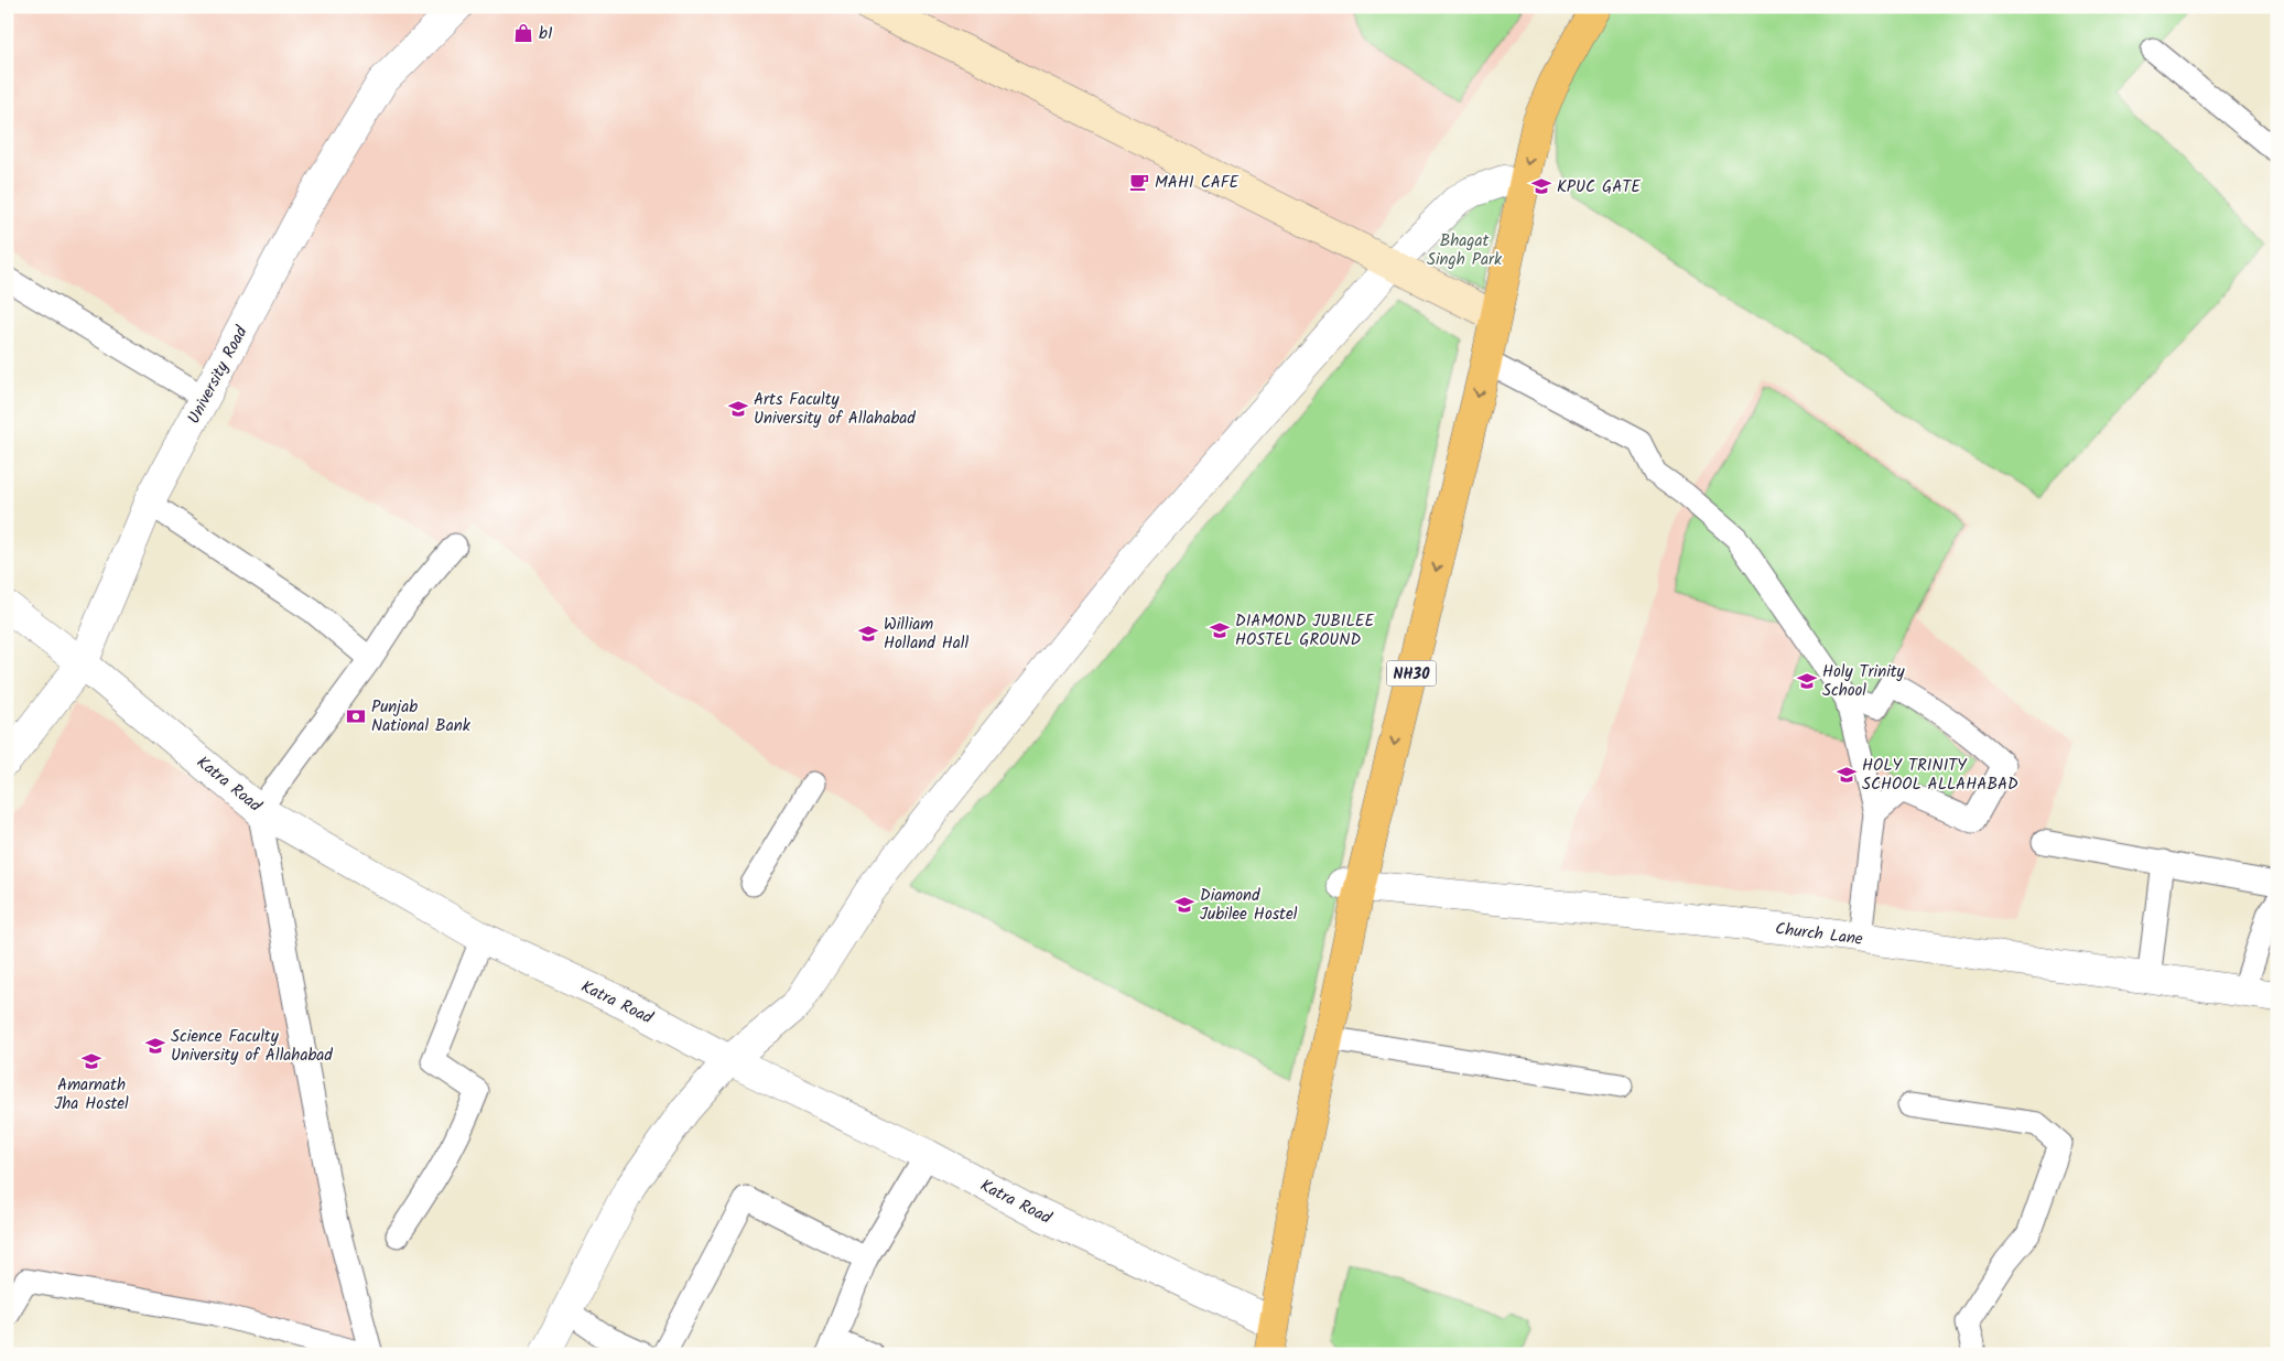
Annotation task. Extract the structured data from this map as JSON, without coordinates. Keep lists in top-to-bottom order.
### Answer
{
  "streets": {
    "highway": ["NH30"],
    "street": ["University Road", "Katra Road", "Church Lane"]
  },
  "crossings": [
    ["University Road", "Katra Road"],
    ["NH30", "Katra Road"],
    ["NH30", "Church Lane"]
  ],
  "parks": ["Bhagat Singh Park"],
  "places": {
    "shop": ["b1"],
    "cafe": ["MAHI CAFE"],
    "school or university": [
      "KPUC GATE",
      "Arts Faculty University of Allahabad",
      "DIAMOND JUBILEE HOSTEL GROUND",
      "William Holland Hall",
      "Holy Trinity School",
      "HOLY TRINITY SCHOOL ALLAHABAD",
      "Diamond Jubilee Hostel",
      "Science Faculty University of Allahabad",
      "Amarnath Jha Hostel"
    ],
    "bank": ["Punjab National Bank"]
  }
}
